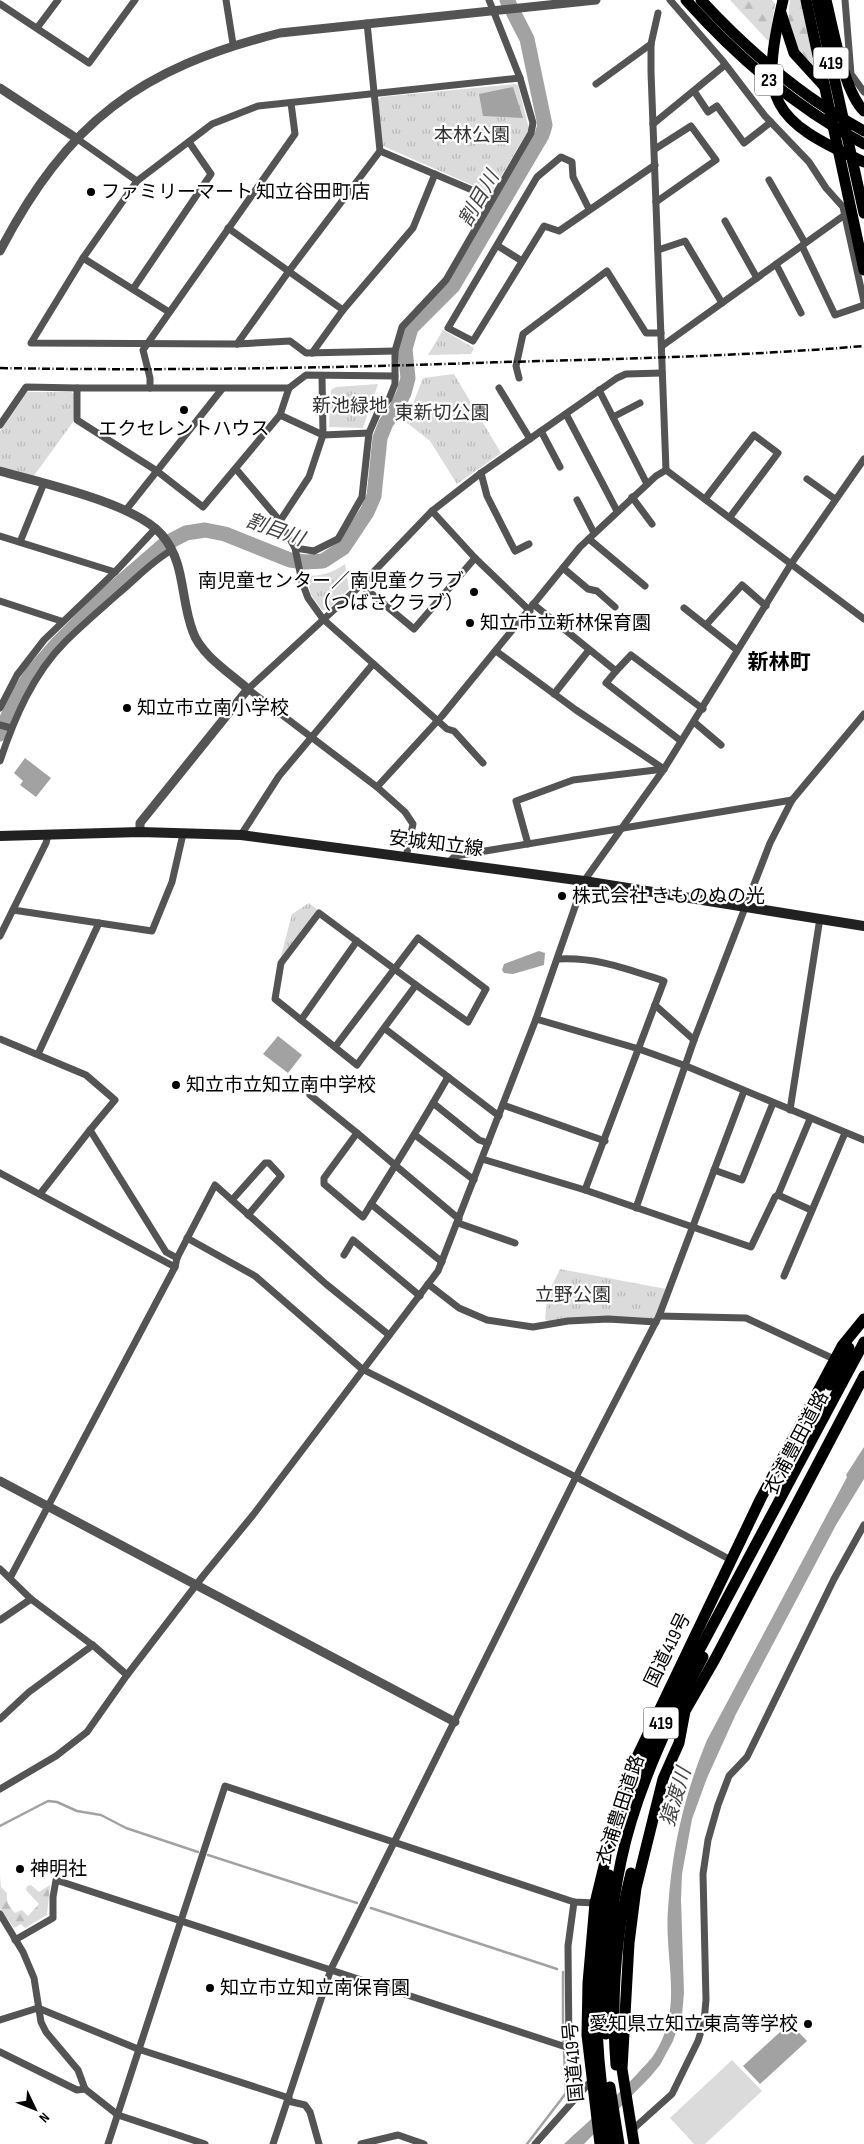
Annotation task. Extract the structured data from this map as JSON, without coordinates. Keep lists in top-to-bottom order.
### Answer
{
  "streets": {
    "highway": [
      "419",
      "23",
      "衣浦豊田道路",
      "国道419号"
    ],
    "main road": ["安城知立線"]
  },
  "crossings": [
    ["419", "衣浦豊田道路"],
    ["衣浦豊田道路", "国道419号"]
  ],
  "districts": ["新林町"],
  "water": ["割目川", "猿渡川"],
  "parks": [
    "本林公園",
    "新池緑地",
    "東新切公園",
    "立野公園"
  ],
  "places": [
    "ファミリーマート 知立谷田町店",
    "エクセレントハウス",
    "南児童センター／南児童クラブ （つばさクラブ）",
    "知立市立新林保育園",
    "知立市立南小学校",
    "株式会社 きものぬの光",
    "知立市立知立南中学校",
    "神明社",
    "知立市立知立南保育園",
    "愛知県立知立東高等学校"
  ],
  "north": "bottom right"
}
